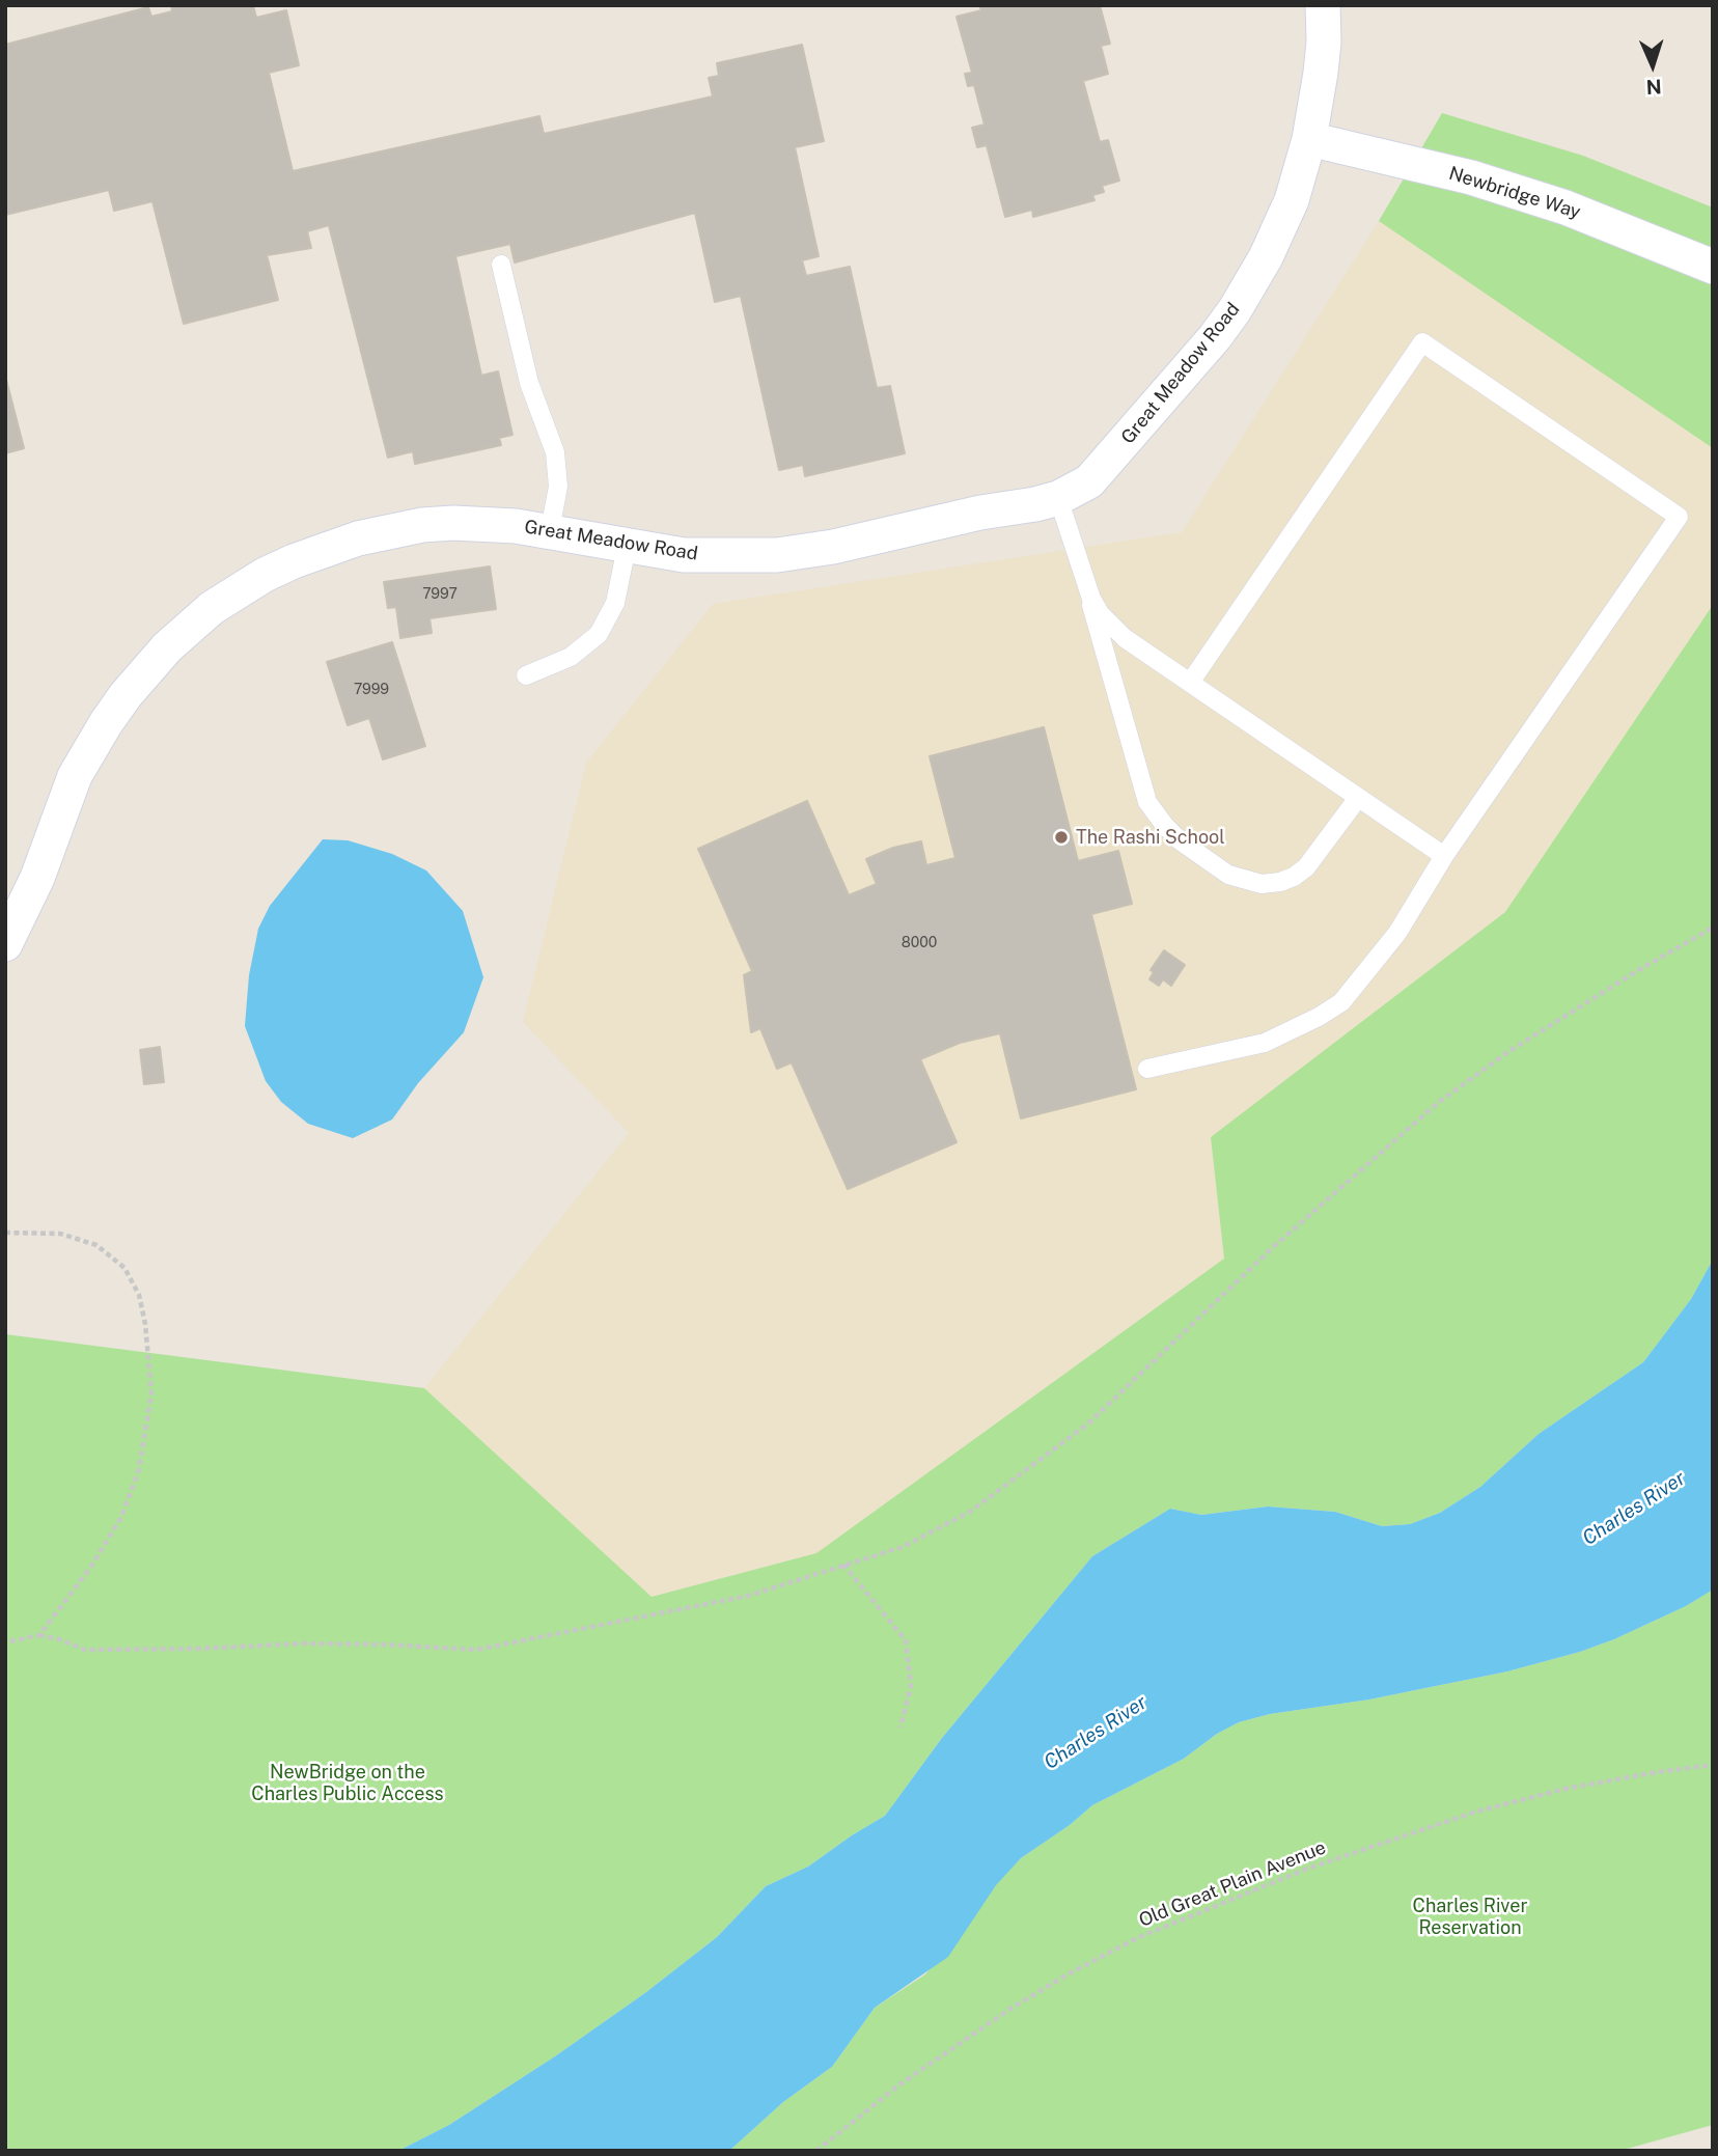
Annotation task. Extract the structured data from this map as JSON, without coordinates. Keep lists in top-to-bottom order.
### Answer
{
  "streets": {
    "street": ["Newbridge Way", "Great Meadow Road"],
    "path": ["Old Great Plain Avenue"]
  },
  "crossings": [
    ["Newbridge Way", "Great Meadow Road"]
  ],
  "water": ["Charles River"],
  "parks": ["NewBridge on the Charles Public Access", "Charles River Reservation"],
  "places": ["The Rashi School"],
  "house_numbers": ["7997", "7999", "8000"],
  "north": "bottom"
}
